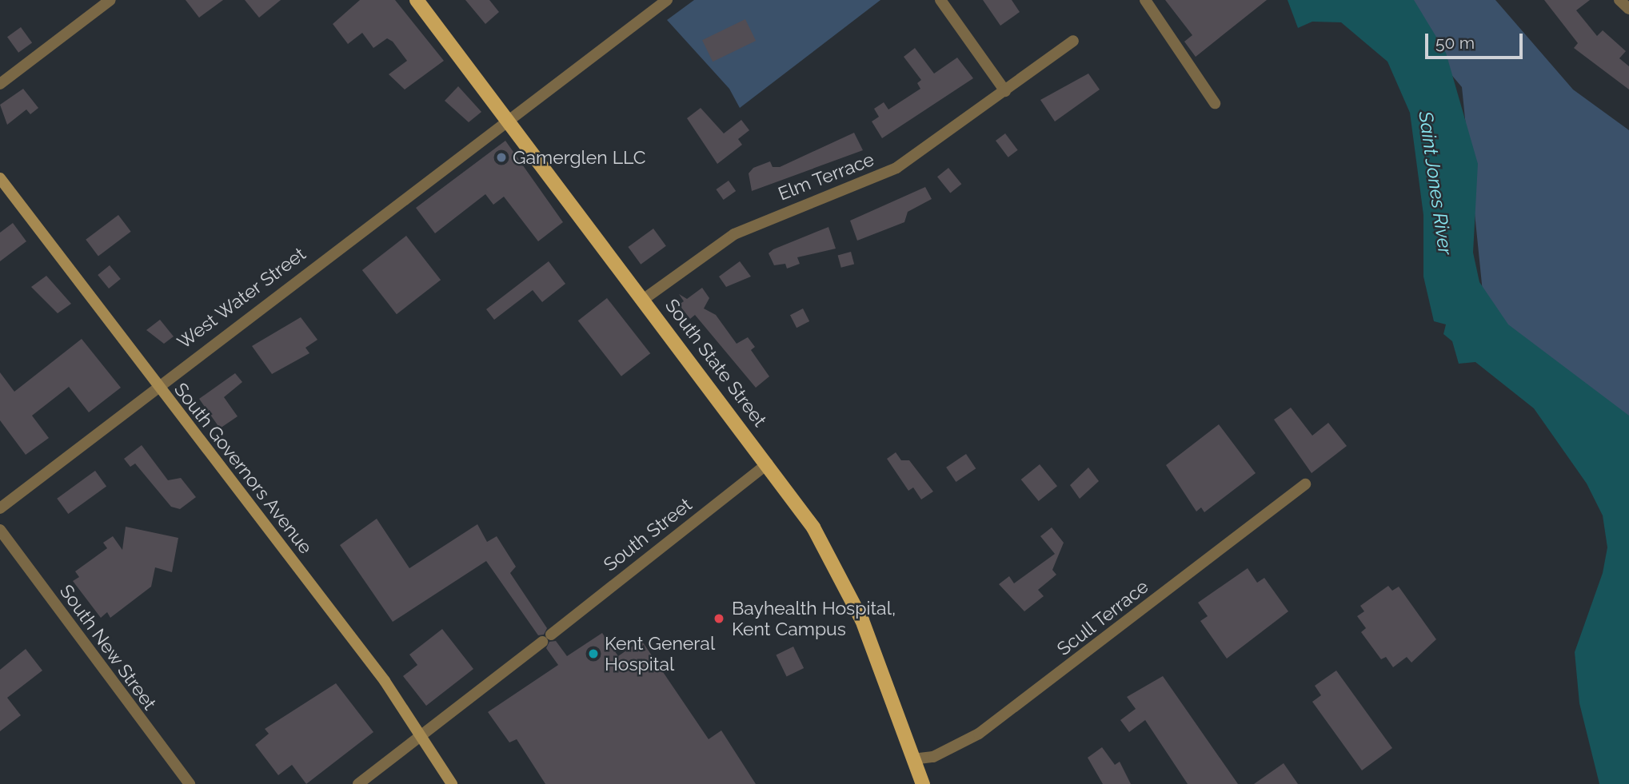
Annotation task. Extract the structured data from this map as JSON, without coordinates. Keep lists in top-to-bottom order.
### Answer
{
  "streets": {
    "main road": ["South State Street", "South Governors Avenue"],
    "street": [
      "Elm Terrace",
      "West Water Street",
      "South Street",
      "Scull Terrace",
      "South New Street"
    ]
  },
  "crossings": [
    ["Elm Terrace", "South State Street"],
    ["West Water Street", "South State Street"],
    ["West Water Street", "South Governors Avenue"],
    ["South State Street", "South Street"],
    ["South State Street", "Scull Terrace"],
    ["South Governors Avenue", "South Street"]
  ],
  "water": ["Saint Jones River"],
  "places": ["Gamerglen LLC", "Bayhealth Hospital, Kent Campus", "Kent General Hospital"],
  "scale_bar": "50 m"
}
